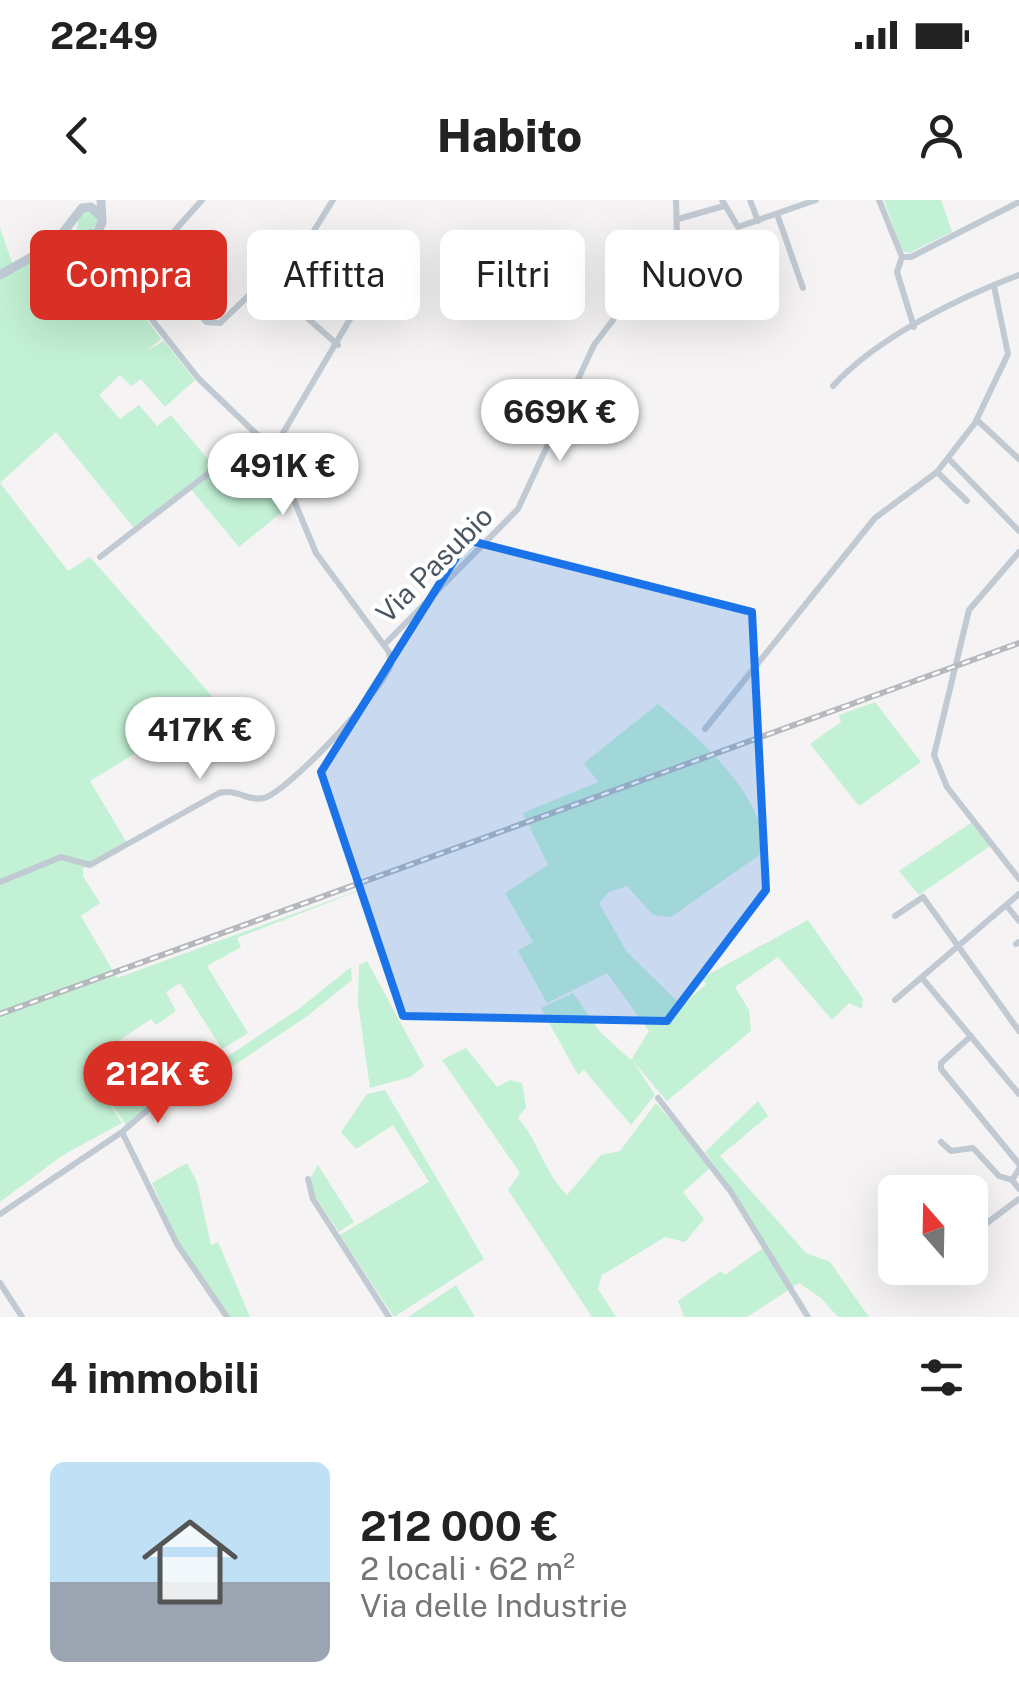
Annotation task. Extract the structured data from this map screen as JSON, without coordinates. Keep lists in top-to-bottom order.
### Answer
{
  "streets": {
    "street": ["Via Pasubio"]
  },
  "north": "top",
  "page": {
    "status": "22:49",
    "header": "Habito",
    "chip": [
      "Compra",
      "Affitta",
      "Filtri",
      "Nuovo"
    ],
    "price": [
      "669K €",
      "491K €",
      "417K €",
      "212K €"
    ],
    "heading": "4 immobili",
    "list": [
      {
        "name": "212 000 €",
        "note": "2 locali · 62 m² · Via delle Industrie"
      }
    ]
  }
}
